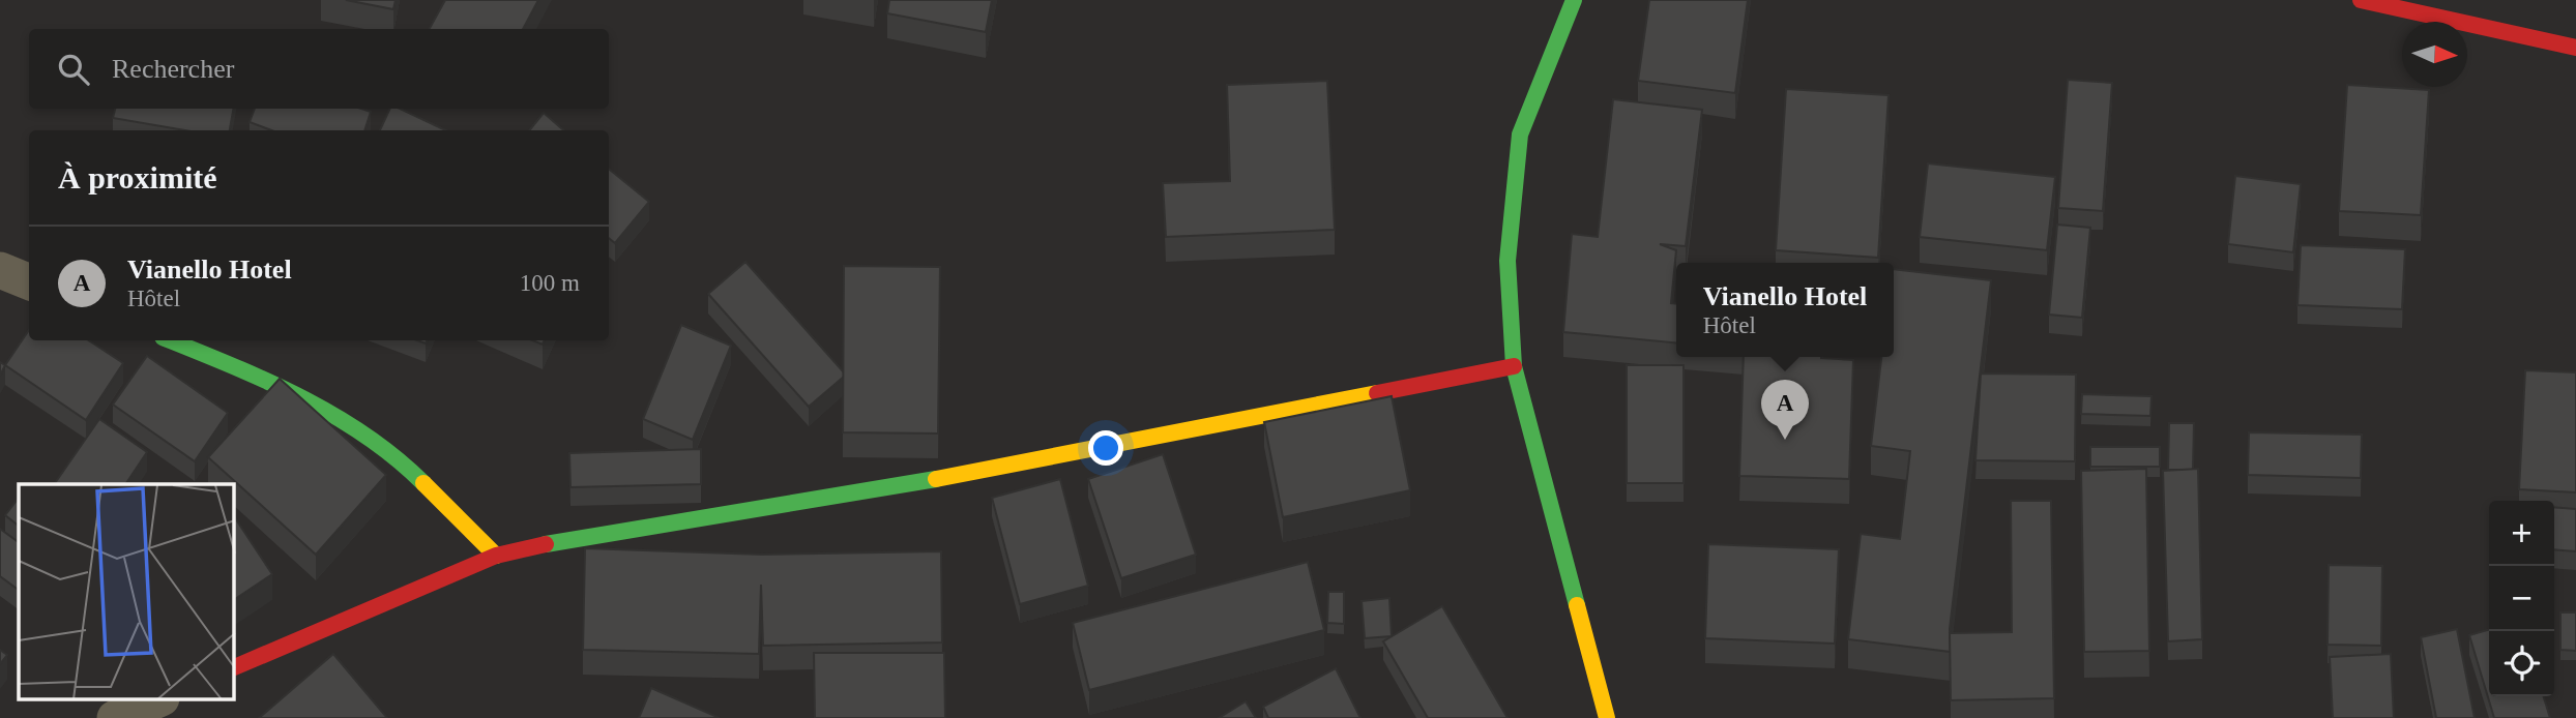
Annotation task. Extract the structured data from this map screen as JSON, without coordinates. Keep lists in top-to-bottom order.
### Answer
{
  "north": "right",
  "page": {
    "search": "Rechercher",
    "heading": "À proximité",
    "list": [
      {
        "mark": "A",
        "name": "Vianello Hotel",
        "note": "Hôtel",
        "value": "100 m"
      }
    ],
    "popup": ["Vianello Hotel", "Hôtel"],
    "pins": "A",
    "map_buttons": ["+", "−"]
  }
}
